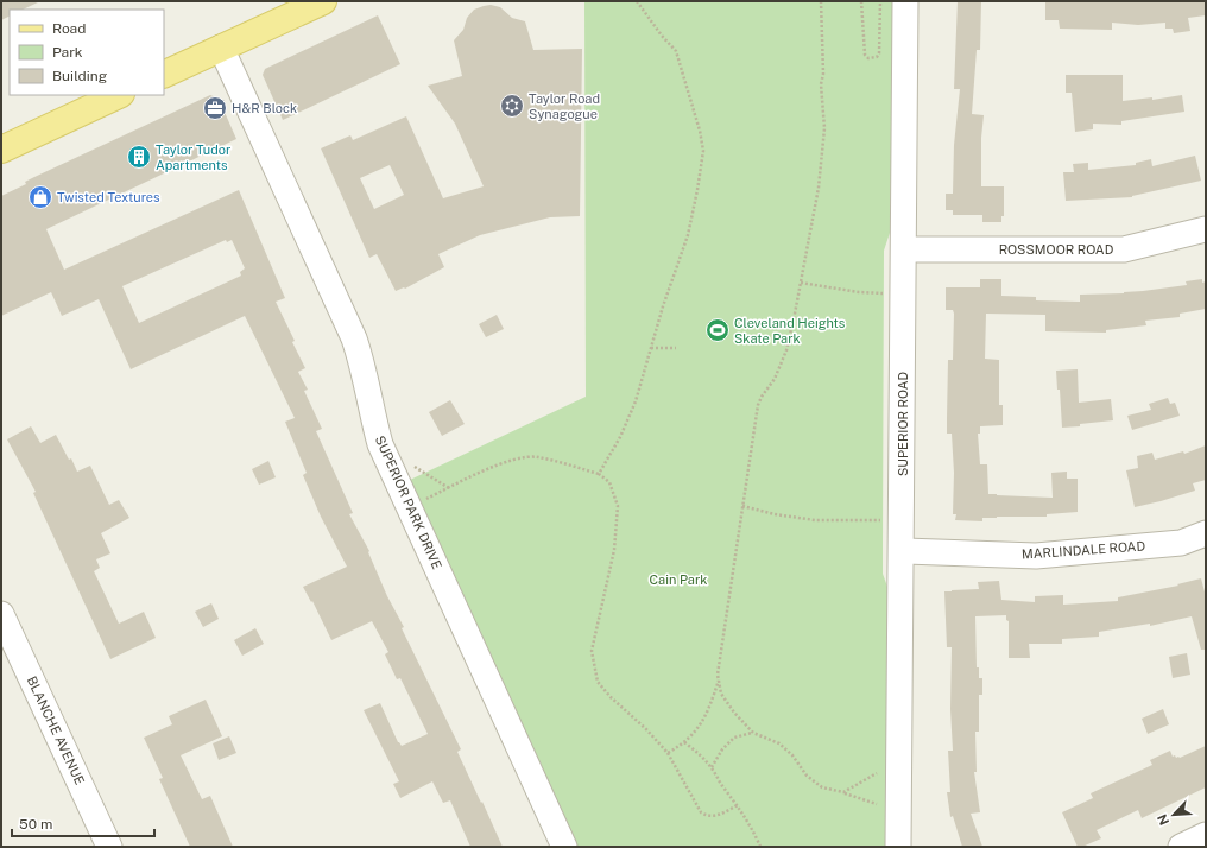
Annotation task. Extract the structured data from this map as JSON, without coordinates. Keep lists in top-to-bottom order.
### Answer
{
  "streets": {
    "street": [
      "ROSSMOOR ROAD",
      "SUPERIOR ROAD",
      "SUPERIOR PARK DRIVE",
      "MARLINDALE ROAD",
      "BLANCHE AVENUE"
    ]
  },
  "crossings": [
    ["ROSSMOOR ROAD", "SUPERIOR ROAD"],
    ["SUPERIOR ROAD", "MARLINDALE ROAD"]
  ],
  "parks": ["Cain Park"],
  "places": {
    "synagogue": ["Taylor Road Synagogue"],
    "office": ["H&R Block"],
    "building": ["Taylor Tudor Apartments"],
    "shop": ["Twisted Textures"],
    "sports": ["Cleveland Heights Skate Park"]
  },
  "legend": ["Road", "Park", "Building"],
  "scale_bar": "50 m",
  "north": "bottom left"
}
